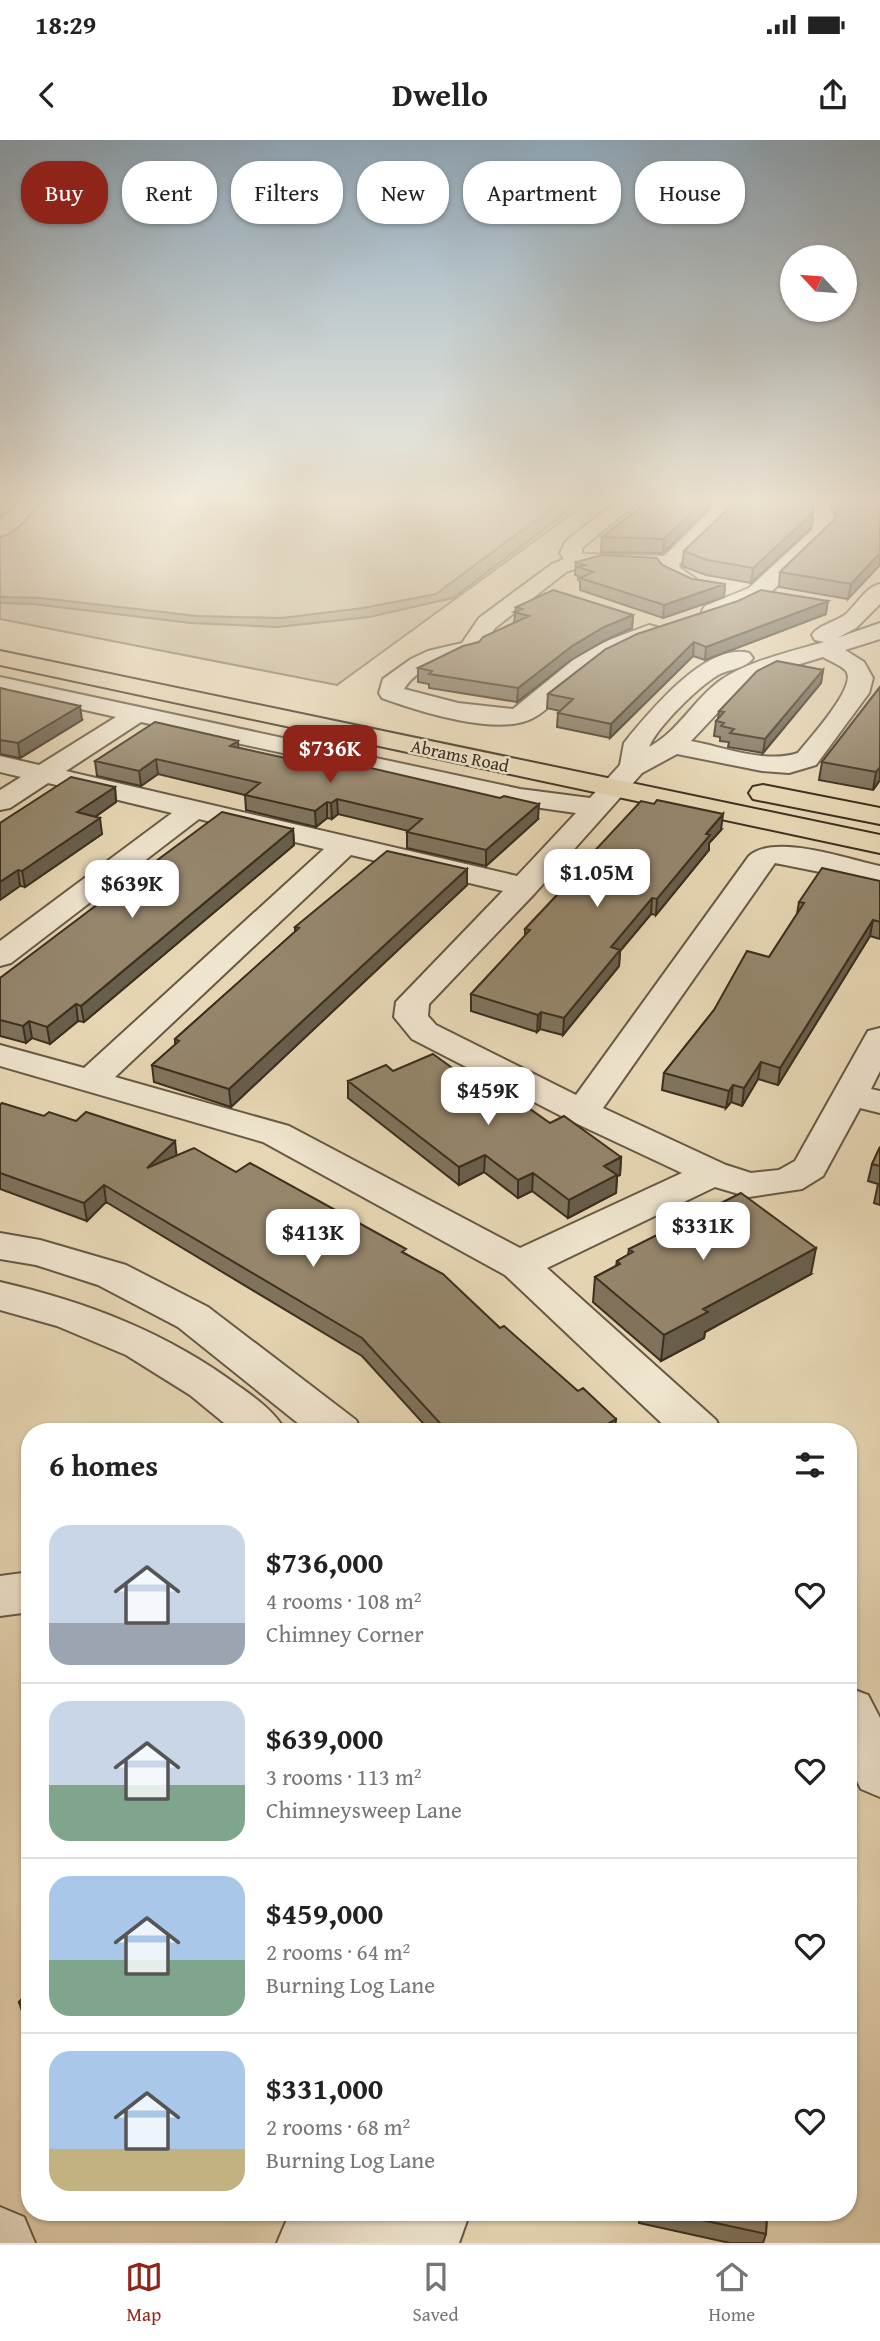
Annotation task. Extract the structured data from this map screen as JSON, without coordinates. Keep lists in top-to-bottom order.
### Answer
{
  "streets": {
    "main road": ["Abrams Road"]
  },
  "north": "top left",
  "page": {
    "status": "18:29",
    "header": "Dwello",
    "chip": [
      "Buy",
      "Rent",
      "Filters",
      "New",
      "Apartment",
      "House"
    ],
    "price": [
      "$736K",
      "$1.05M",
      "$639K",
      "$459K",
      "$331K",
      "$413K"
    ],
    "heading": "6 homes",
    "list": [
      {
        "name": "$736,000",
        "note": "4 rooms · 108 m² · Chimney Corner"
      },
      {
        "name": "$639,000",
        "note": "3 rooms · 113 m² · Chimneysweep Lane"
      },
      {
        "name": "$459,000",
        "note": "2 rooms · 64 m² · Burning Log Lane"
      },
      {
        "name": "$331,000",
        "note": "2 rooms · 68 m² · Burning Log Lane"
      }
    ],
    "tabs": ["Map", "Saved", "Home"]
  }
}
